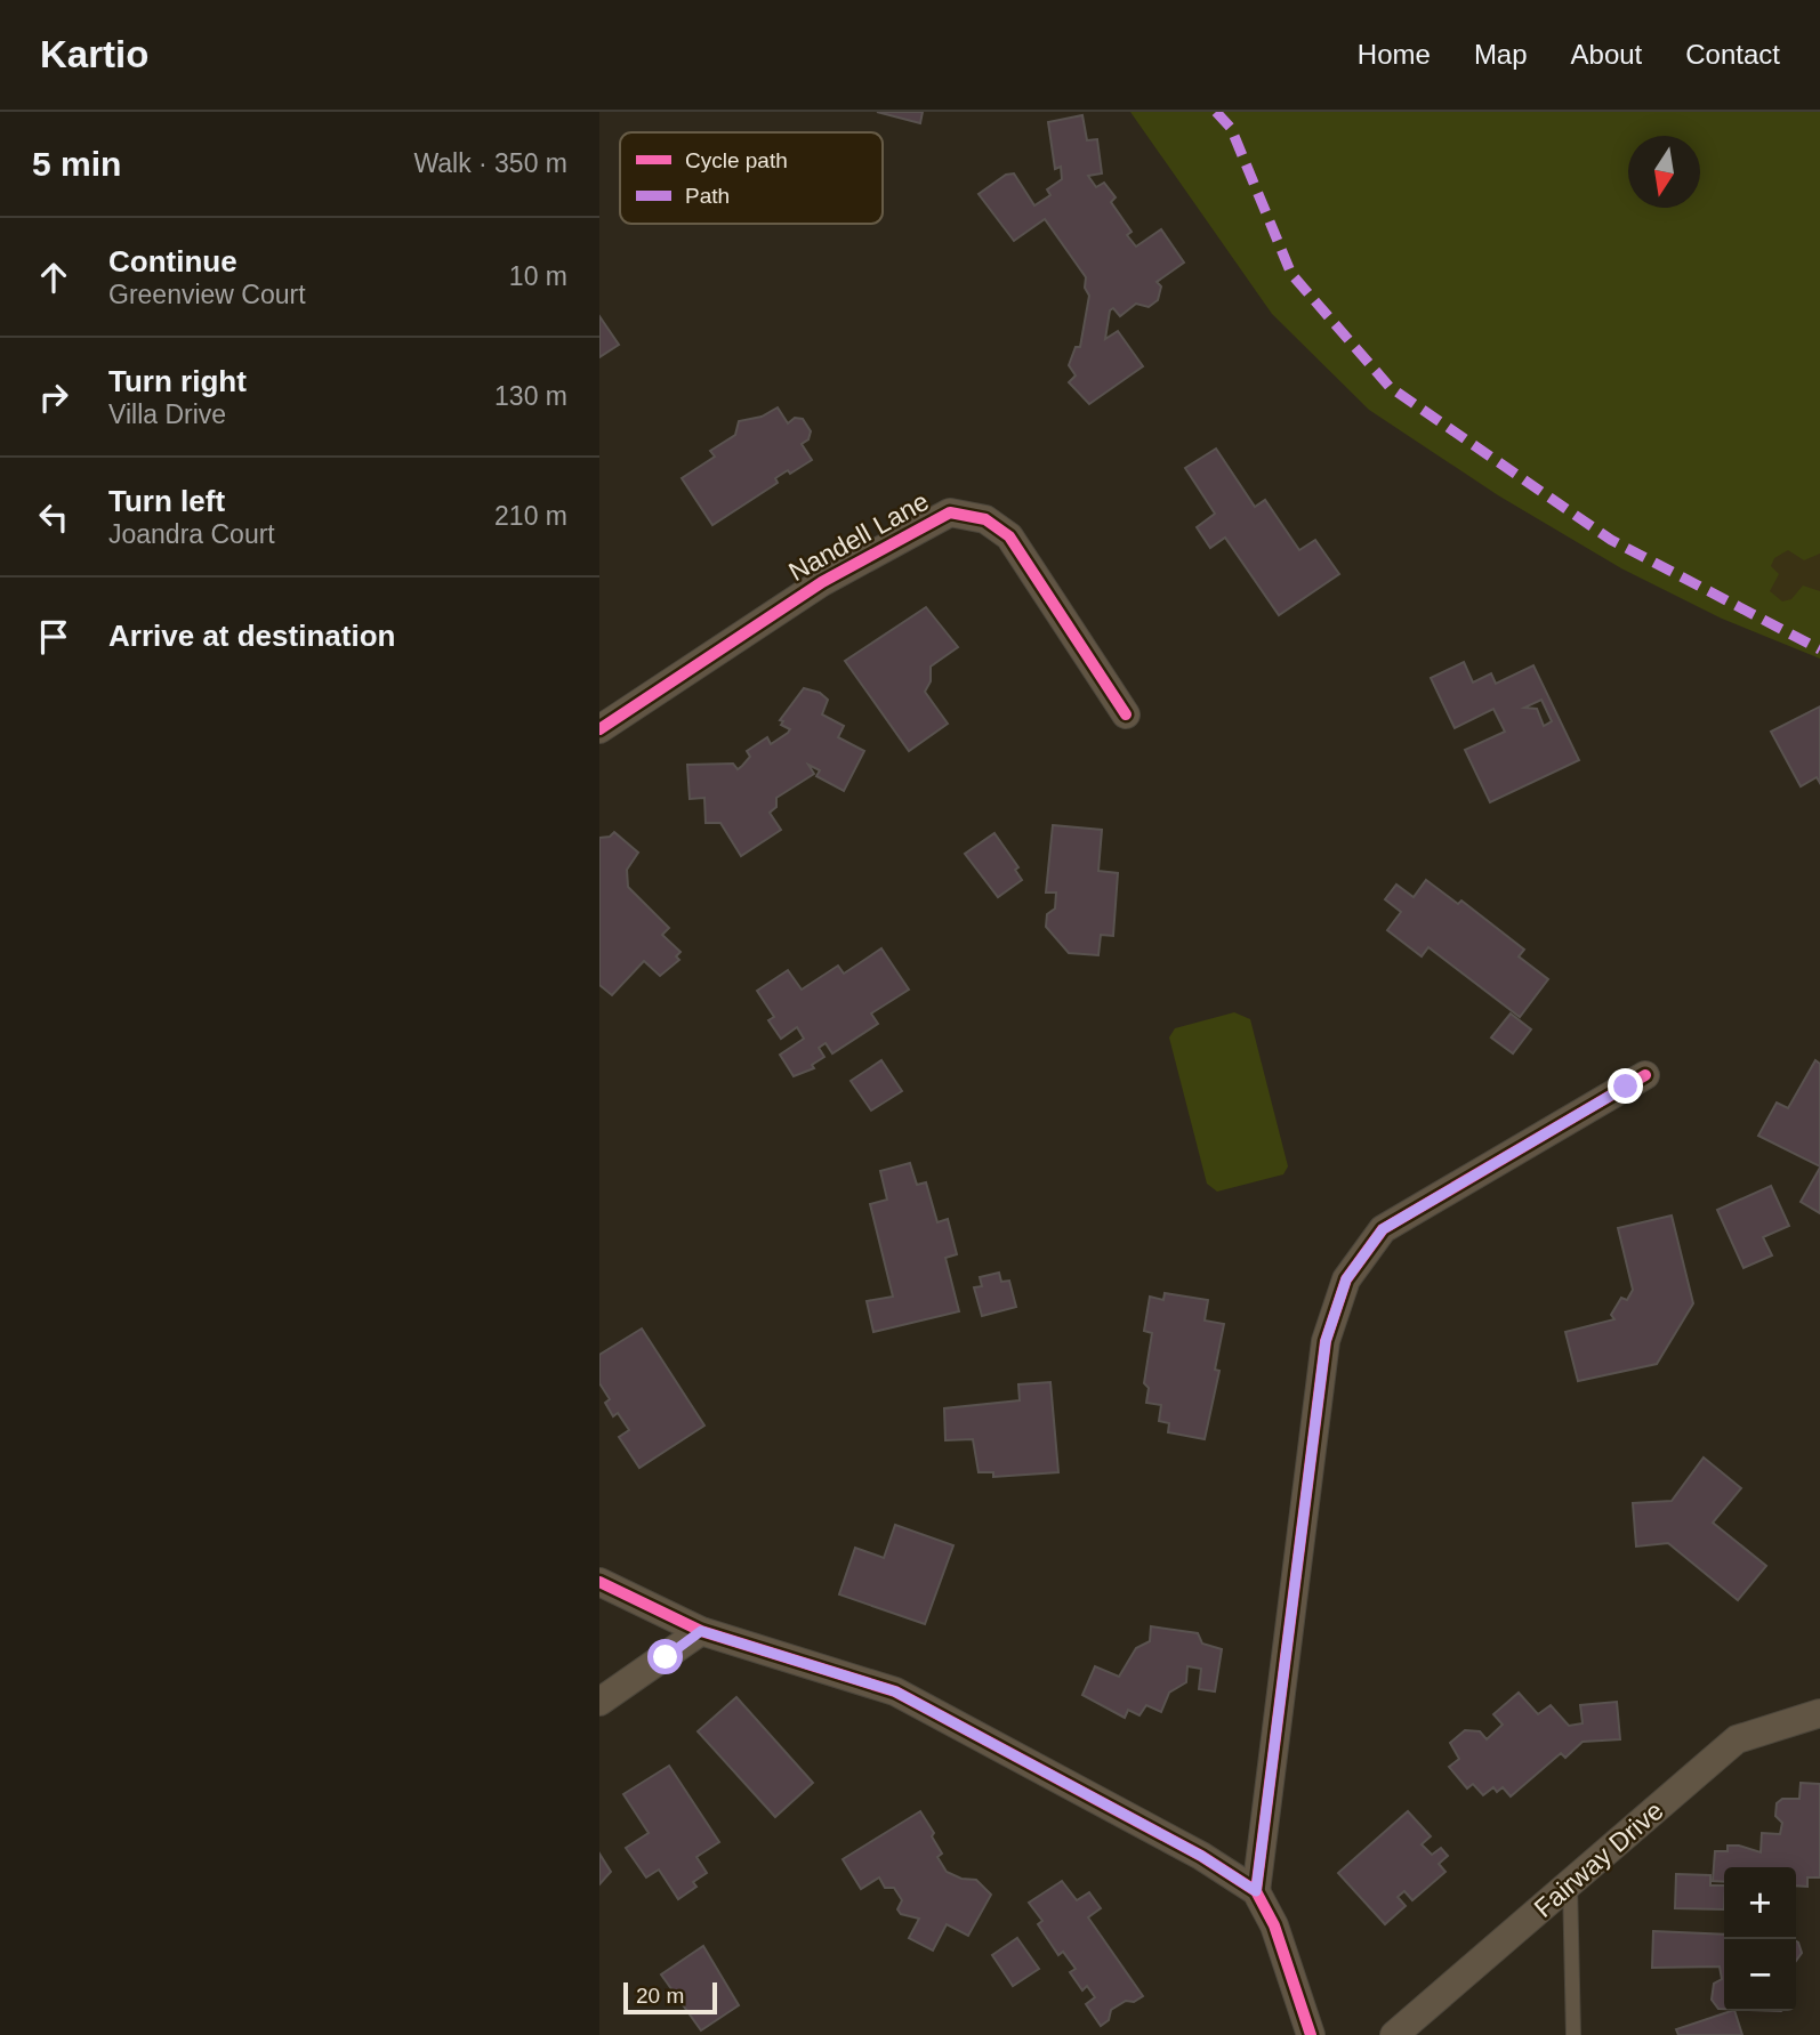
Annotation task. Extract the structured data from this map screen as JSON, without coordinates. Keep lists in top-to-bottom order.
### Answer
{
  "streets": {
    "street": ["Nandell Lane", "Fairway Drive"]
  },
  "legend": ["Cycle path", "Path"],
  "scale_bar": "20 m",
  "north": "bottom",
  "page": {
    "header": "Kartio",
    "nav": [
      "Home",
      "Map",
      "About",
      "Contact"
    ],
    "heading": ["5 min", "Walk · 350 m"],
    "list": [
      ["Continue", "Greenview Court", "10 m"],
      ["Turn right", "Villa Drive", "130 m"],
      ["Turn left", "Joandra Court", "210 m"],
      "Arrive at destination"
    ],
    "map_buttons": ["+", "−"],
    "scale": "20 m"
  }
}
